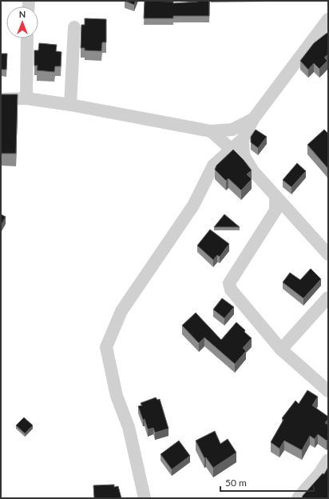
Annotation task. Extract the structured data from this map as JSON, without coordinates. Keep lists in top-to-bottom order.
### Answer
{
  "scale_bar": "50 m",
  "north": "top"
}
